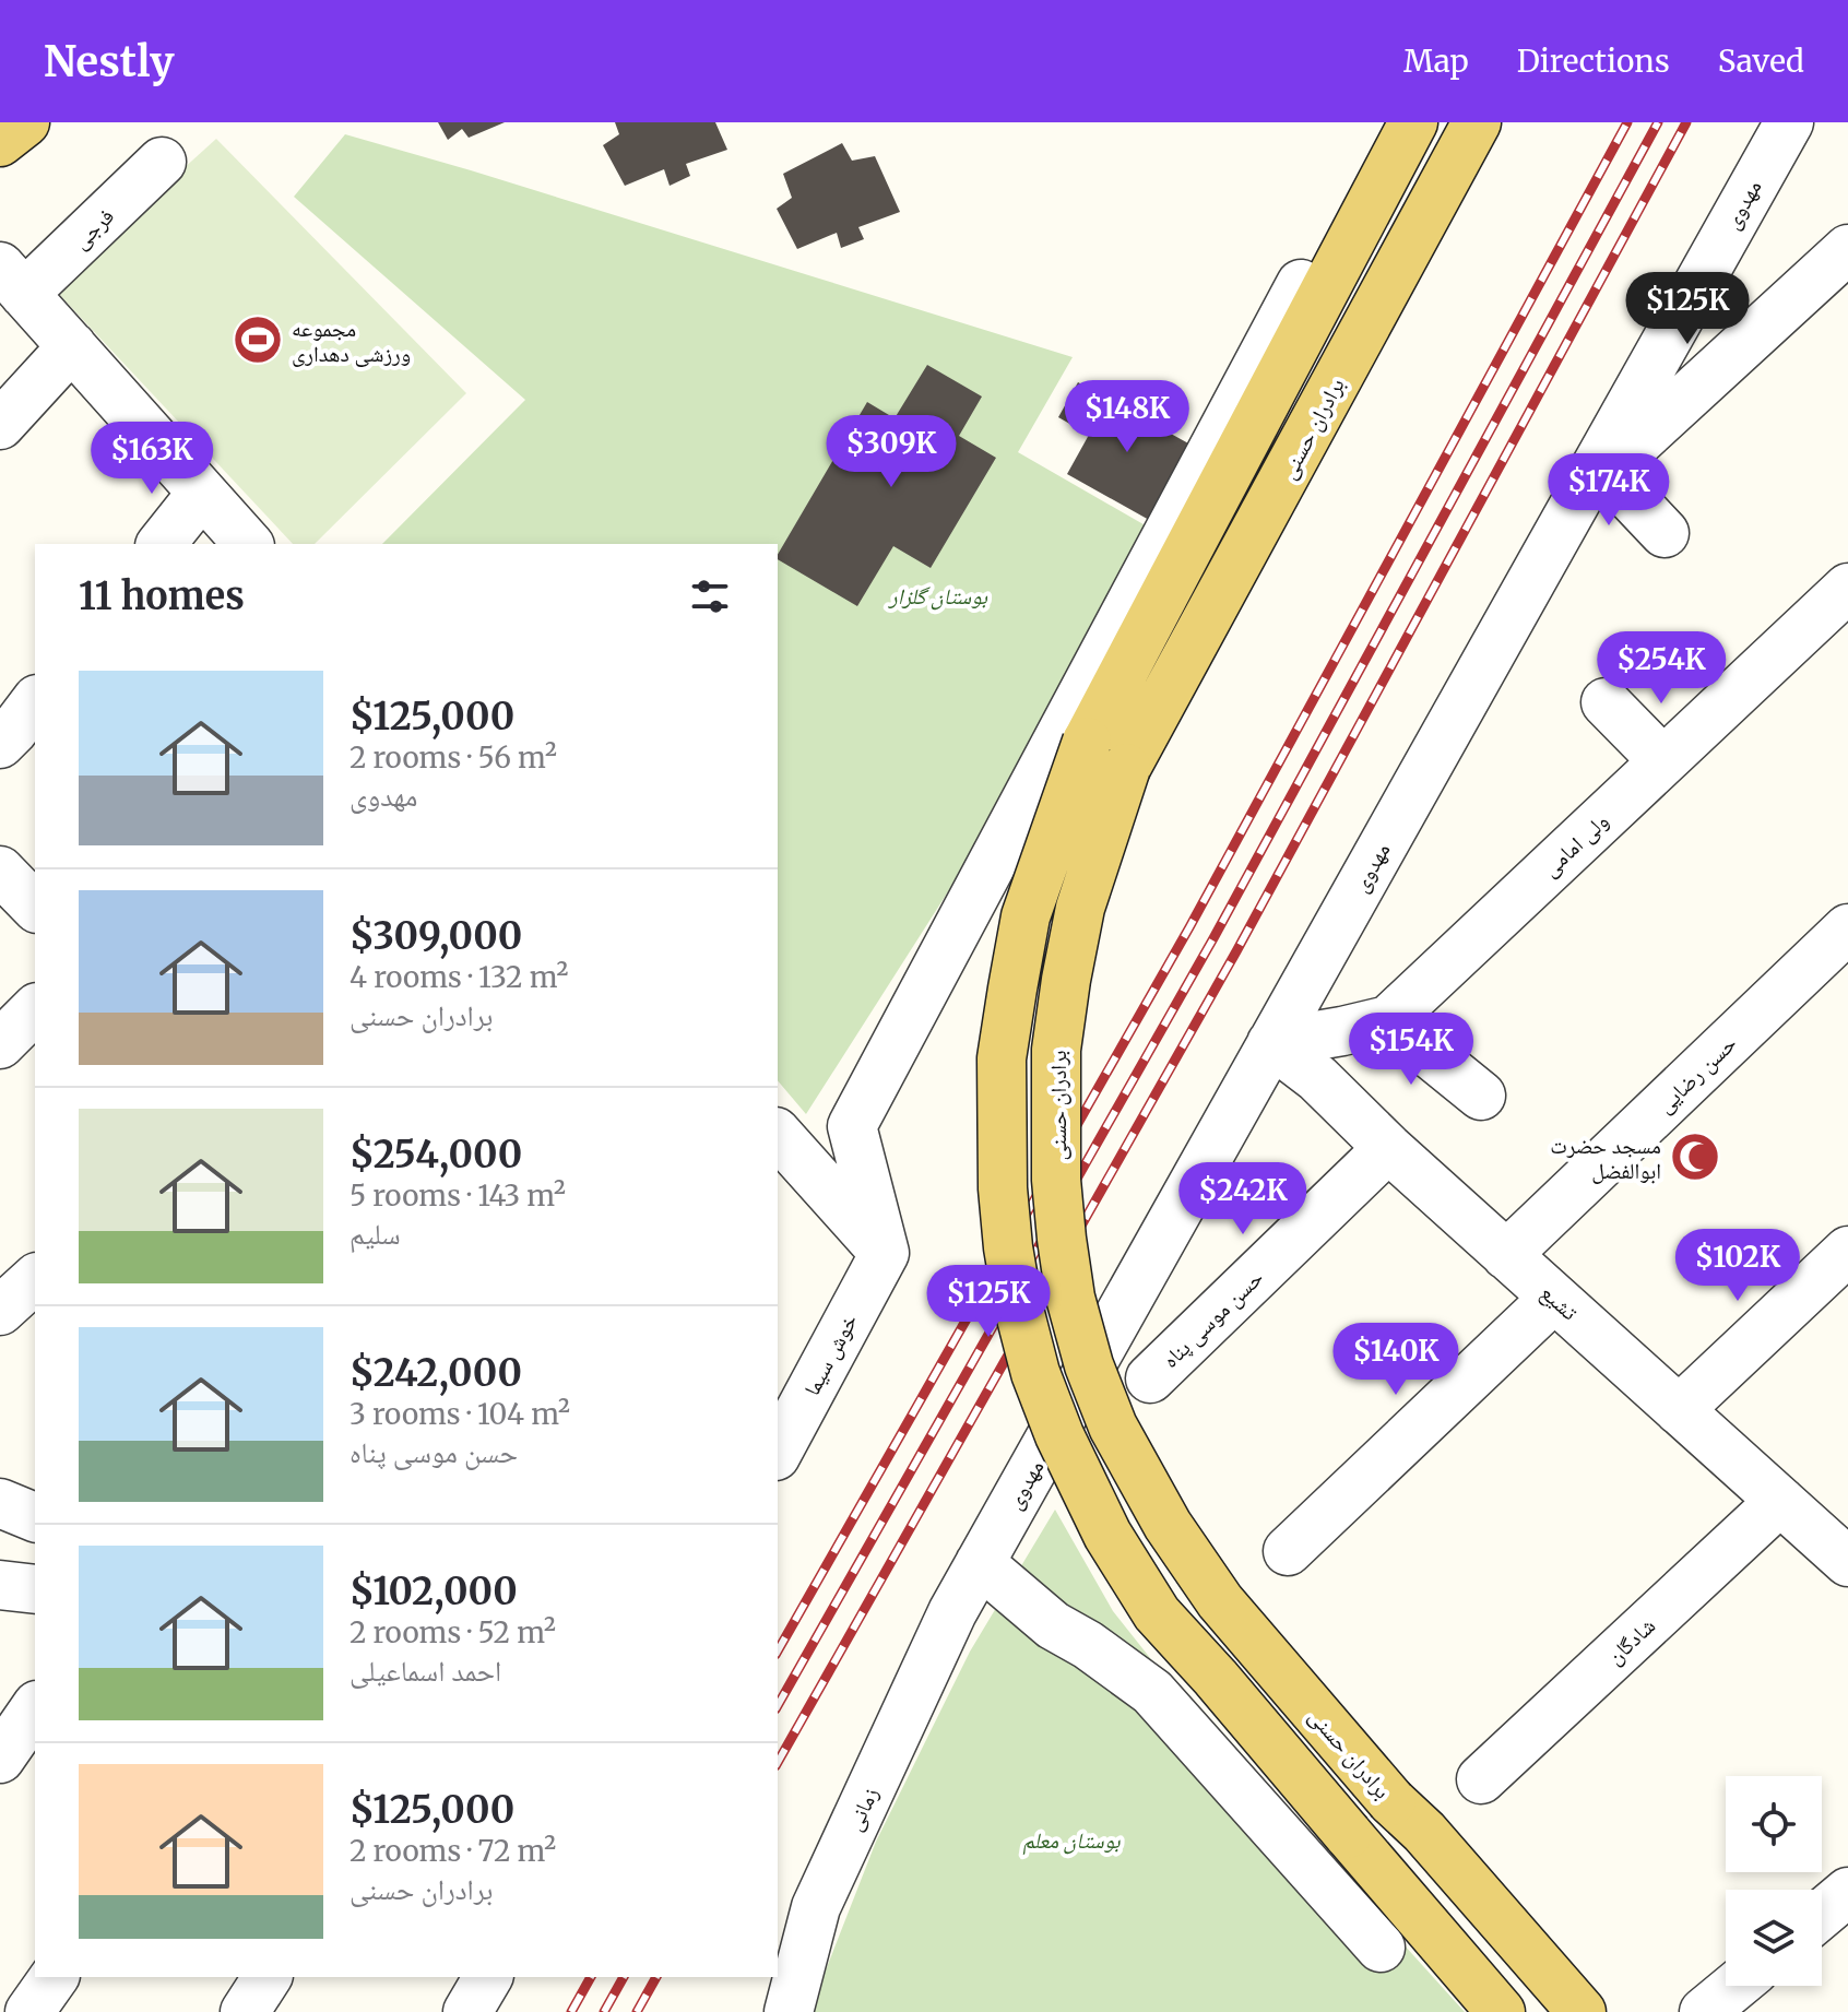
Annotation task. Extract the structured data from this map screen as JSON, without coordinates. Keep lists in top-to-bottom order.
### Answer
{
  "streets": {
    "main road": ["برادران حسنی"],
    "street": [
      "مهدوی",
      "فرجی",
      "ولی امامی",
      "حسن رضایی",
      "تشیع",
      "حسن موسی پناه",
      "خوش سیما",
      "شادگان",
      "زمانی"
    ]
  },
  "crossings": [
    ["مهدوی", "ولی امامی"],
    ["مهدوی", "تشیع"],
    ["مهدوی", "زمانی"],
    ["ولی امامی", "تشیع"],
    ["حسن رضایی", "تشیع"],
    ["تشیع", "حسن موسی پناه"],
    ["تشیع", "شادگان"]
  ],
  "parks": ["بوستان گلزار", "بوستان معلم"],
  "places": {
    "sports": ["مجموعه ورزشی دهداری"],
    "mosque": ["مسجد حضرت ابوالفضل"]
  },
  "page": {
    "header": "Nestly",
    "nav": ["Map", "Directions", "Saved"],
    "price": [
      "$125K",
      "$148K",
      "$309K",
      "$163K",
      "$174K",
      "$254K",
      "$154K",
      "$242K",
      "$102K",
      "$125K",
      "$140K"
    ],
    "heading": "11 homes",
    "list": [
      {
        "name": "$125,000",
        "note": "2 rooms · 56 m² · مهدوی"
      },
      {
        "name": "$309,000",
        "note": "4 rooms · 132 m² · برادران حسنی"
      },
      {
        "name": "$254,000",
        "note": "5 rooms · 143 m² · سلیم"
      },
      {
        "name": "$242,000",
        "note": "3 rooms · 104 m² · حسن موسی پناه"
      },
      {
        "name": "$102,000",
        "note": "2 rooms · 52 m² · احمد اسماعیلی"
      },
      {
        "name": "$125,000",
        "note": "2 rooms · 72 m² · برادران حسنی"
      }
    ]
  }
}
